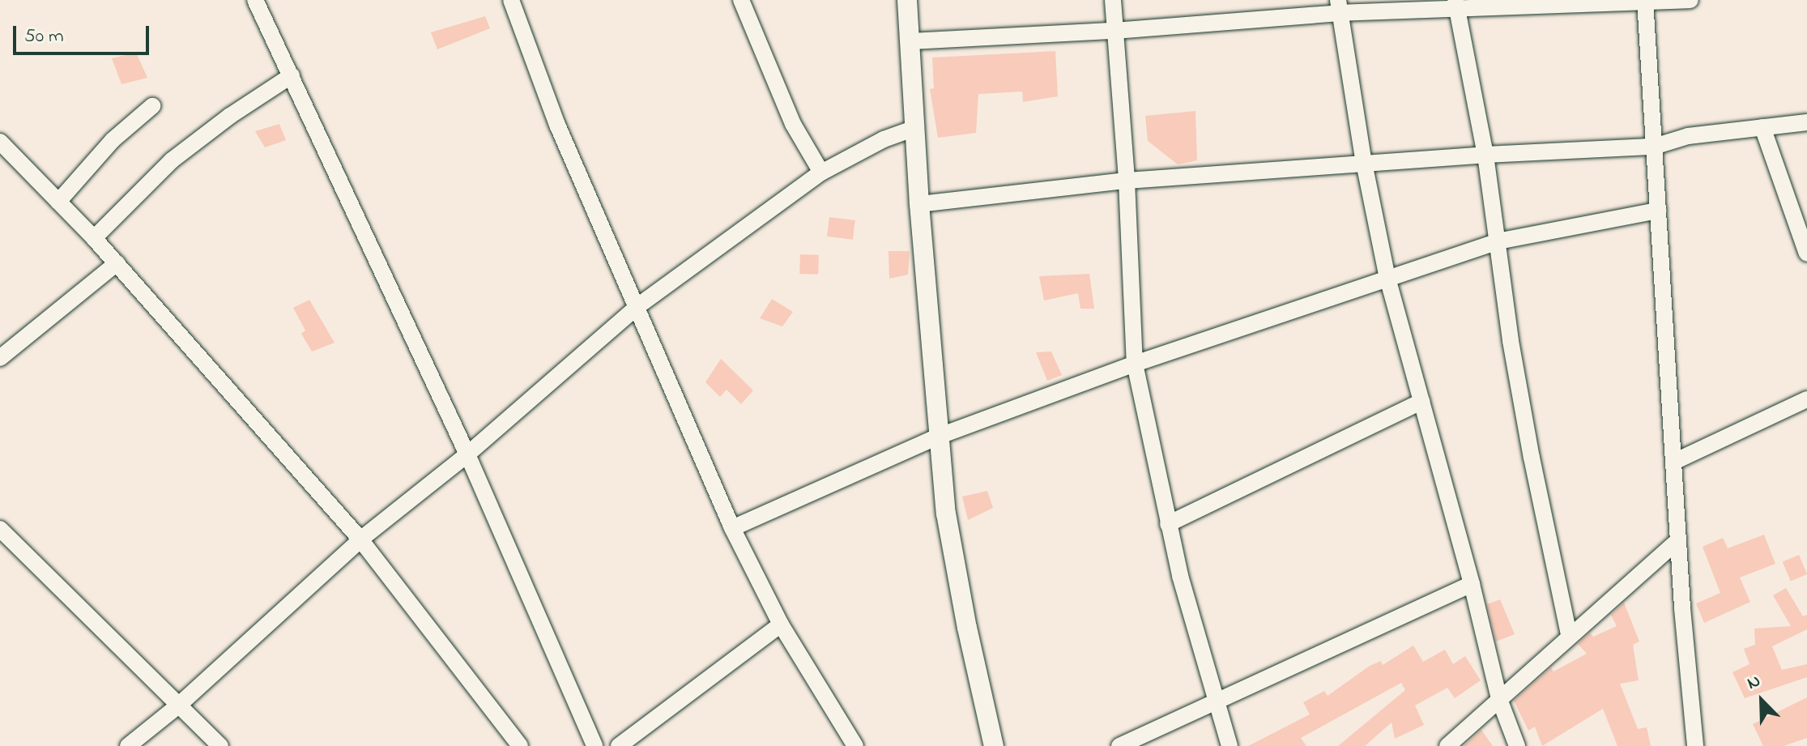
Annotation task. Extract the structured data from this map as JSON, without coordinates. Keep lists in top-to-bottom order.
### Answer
{
  "scale_bar": "50 m",
  "north": "top left"
}
